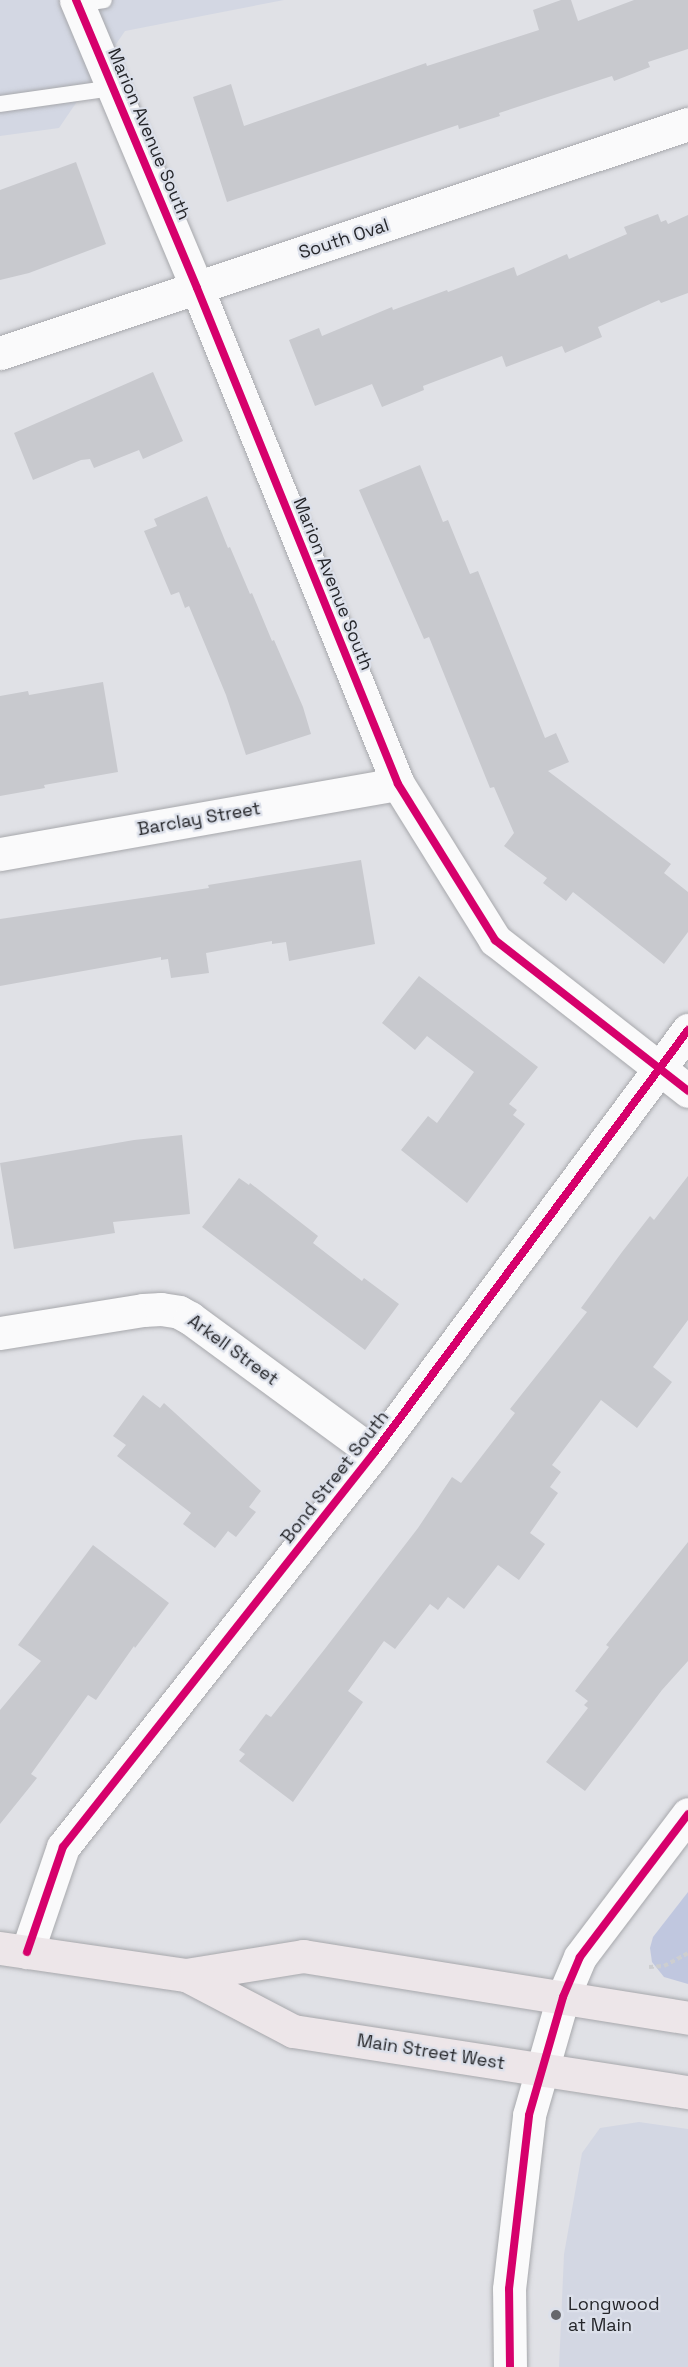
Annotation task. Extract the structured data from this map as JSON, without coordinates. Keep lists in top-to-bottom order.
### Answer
{
  "streets": {
    "main road": ["Main Street West"],
    "street": [
      "Marion Avenue South",
      "South Oval",
      "Barclay Street",
      "Arkell Street",
      "Bond Street South"
    ]
  },
  "crossings": [
    ["Marion Avenue South", "South Oval"],
    ["Marion Avenue South", "Barclay Street"],
    ["Marion Avenue South", "Bond Street South"],
    ["Arkell Street", "Bond Street South"],
    ["Bond Street South", "Main Street West"]
  ],
  "places": ["Longwood at Main"]
}
